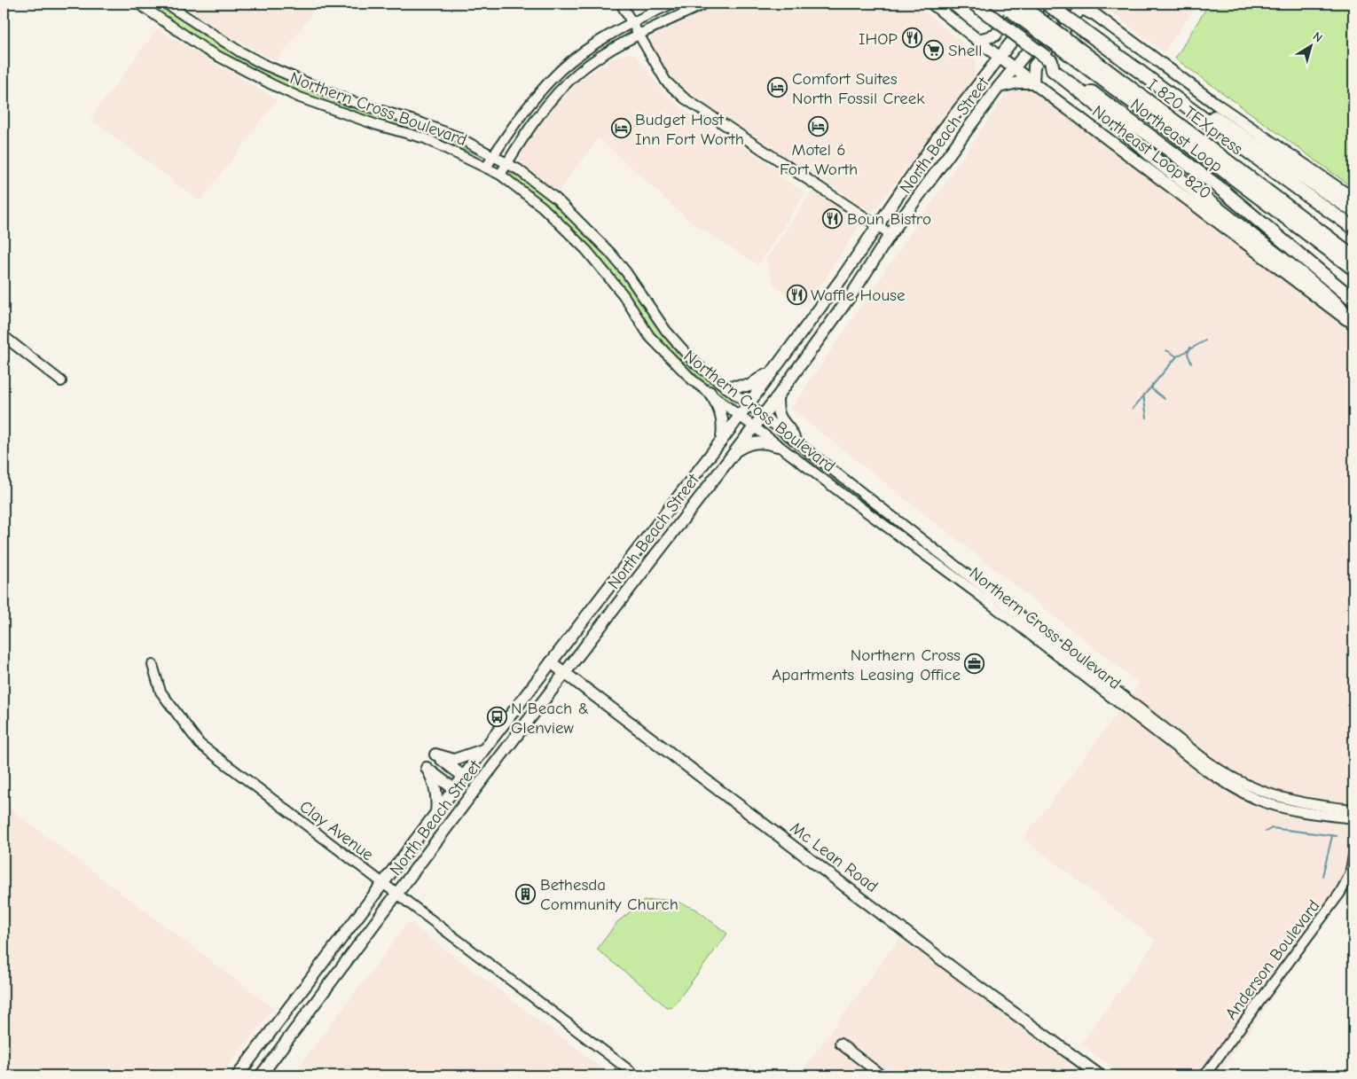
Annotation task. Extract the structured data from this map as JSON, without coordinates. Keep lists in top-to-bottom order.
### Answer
{
  "streets": {
    "highway": ["I 820 TEXpress", "Northeast Loop"],
    "main road": ["North Beach Street", "Northeast Loop 820", "Mc Lean Road"],
    "street": ["Northern Cross Boulevard", "Clay Avenue", "Anderson Boulevard"]
  },
  "crossings": [
    ["Northern Cross Boulevard", "North Beach Street"],
    ["North Beach Street", "Northeast Loop 820"],
    ["North Beach Street", "Clay Avenue"],
    ["North Beach Street", "Mc Lean Road"]
  ],
  "places": {
    "restaurant": ["IHOP", "Boun Bistro", "Waffle House"],
    "supermarket": ["Shell"],
    "hotel": ["Comfort Suites North Fossil Creek", "Motel 6 Fort Worth", "Budget Host Inn Fort Worth"],
    "office": ["Northern Cross Apartments Leasing Office"],
    "bus stop": ["N Beach & Glenview"],
    "building": ["Bethesda Community Church"]
  },
  "north": "top right"
}
